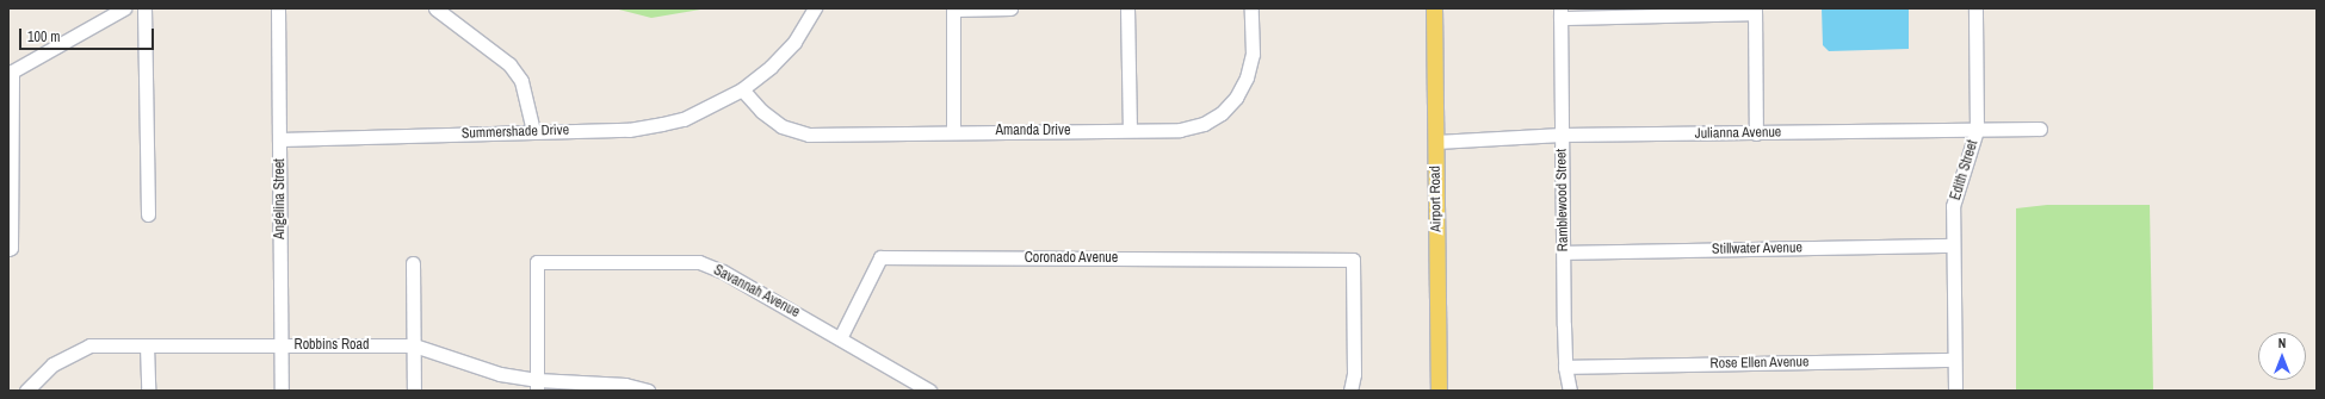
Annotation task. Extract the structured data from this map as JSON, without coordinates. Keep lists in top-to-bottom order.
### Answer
{
  "streets": {
    "main road": ["Airport Road"],
    "street": [
      "Amanda Drive",
      "Summershade Drive",
      "Julianna Avenue",
      "Edith Street",
      "Angelina Street",
      "Ramblewood Street",
      "Stillwater Avenue",
      "Coronado Avenue",
      "Savannah Avenue",
      "Robbins Road",
      "Rose Ellen Avenue"
    ]
  },
  "crossings": [
    ["Amanda Drive", "Summershade Drive"],
    ["Summershade Drive", "Angelina Street"],
    ["Julianna Avenue", "Edith Street"],
    ["Julianna Avenue", "Airport Road"],
    ["Julianna Avenue", "Ramblewood Street"],
    ["Edith Street", "Stillwater Avenue"],
    ["Edith Street", "Rose Ellen Avenue"],
    ["Angelina Street", "Robbins Road"],
    ["Ramblewood Street", "Stillwater Avenue"],
    ["Ramblewood Street", "Rose Ellen Avenue"],
    ["Coronado Avenue", "Savannah Avenue"],
    ["Savannah Avenue", "Robbins Road"]
  ],
  "scale_bar": "100 m",
  "north": "top"
}
